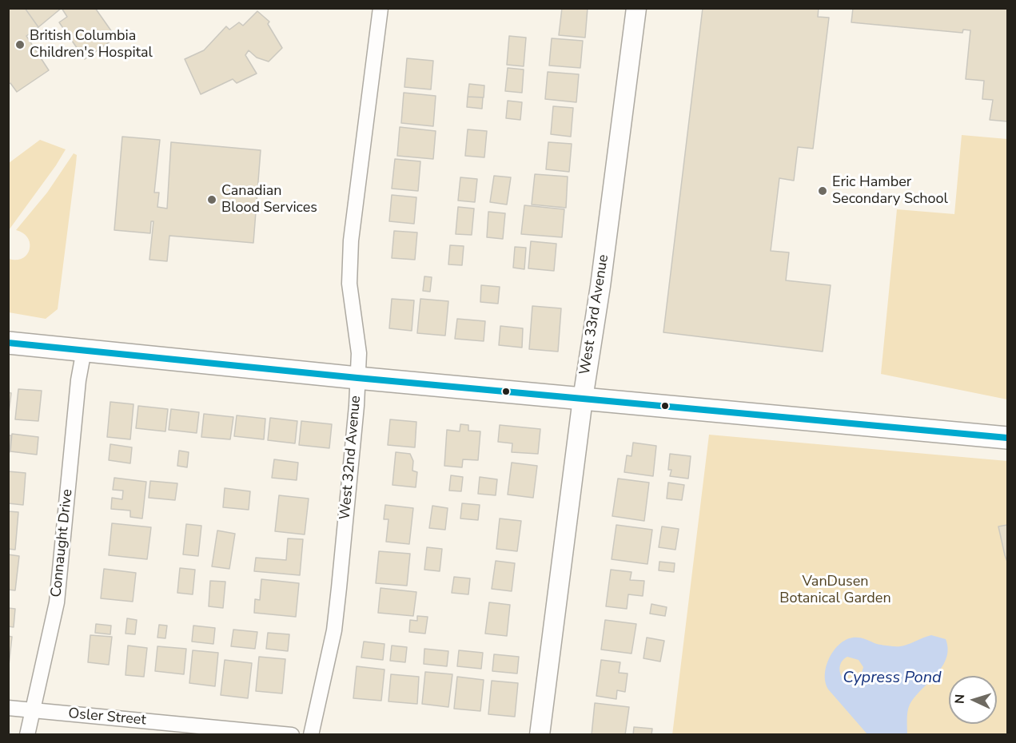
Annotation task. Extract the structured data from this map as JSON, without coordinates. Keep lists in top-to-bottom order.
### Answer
{
  "streets": {
    "street": [
      "West 33rd Avenue",
      "West 32nd Avenue",
      "Connaught Drive",
      "Osler Street"
    ]
  },
  "crossings": [
    ["Connaught Drive", "Osler Street"]
  ],
  "water": ["Cypress Pond"],
  "parks": ["VanDusen Botanical Garden"],
  "places": ["British Columbia Children's Hospital", "Eric Hamber Secondary School", "Canadian Blood Services"],
  "north": "left"
}
